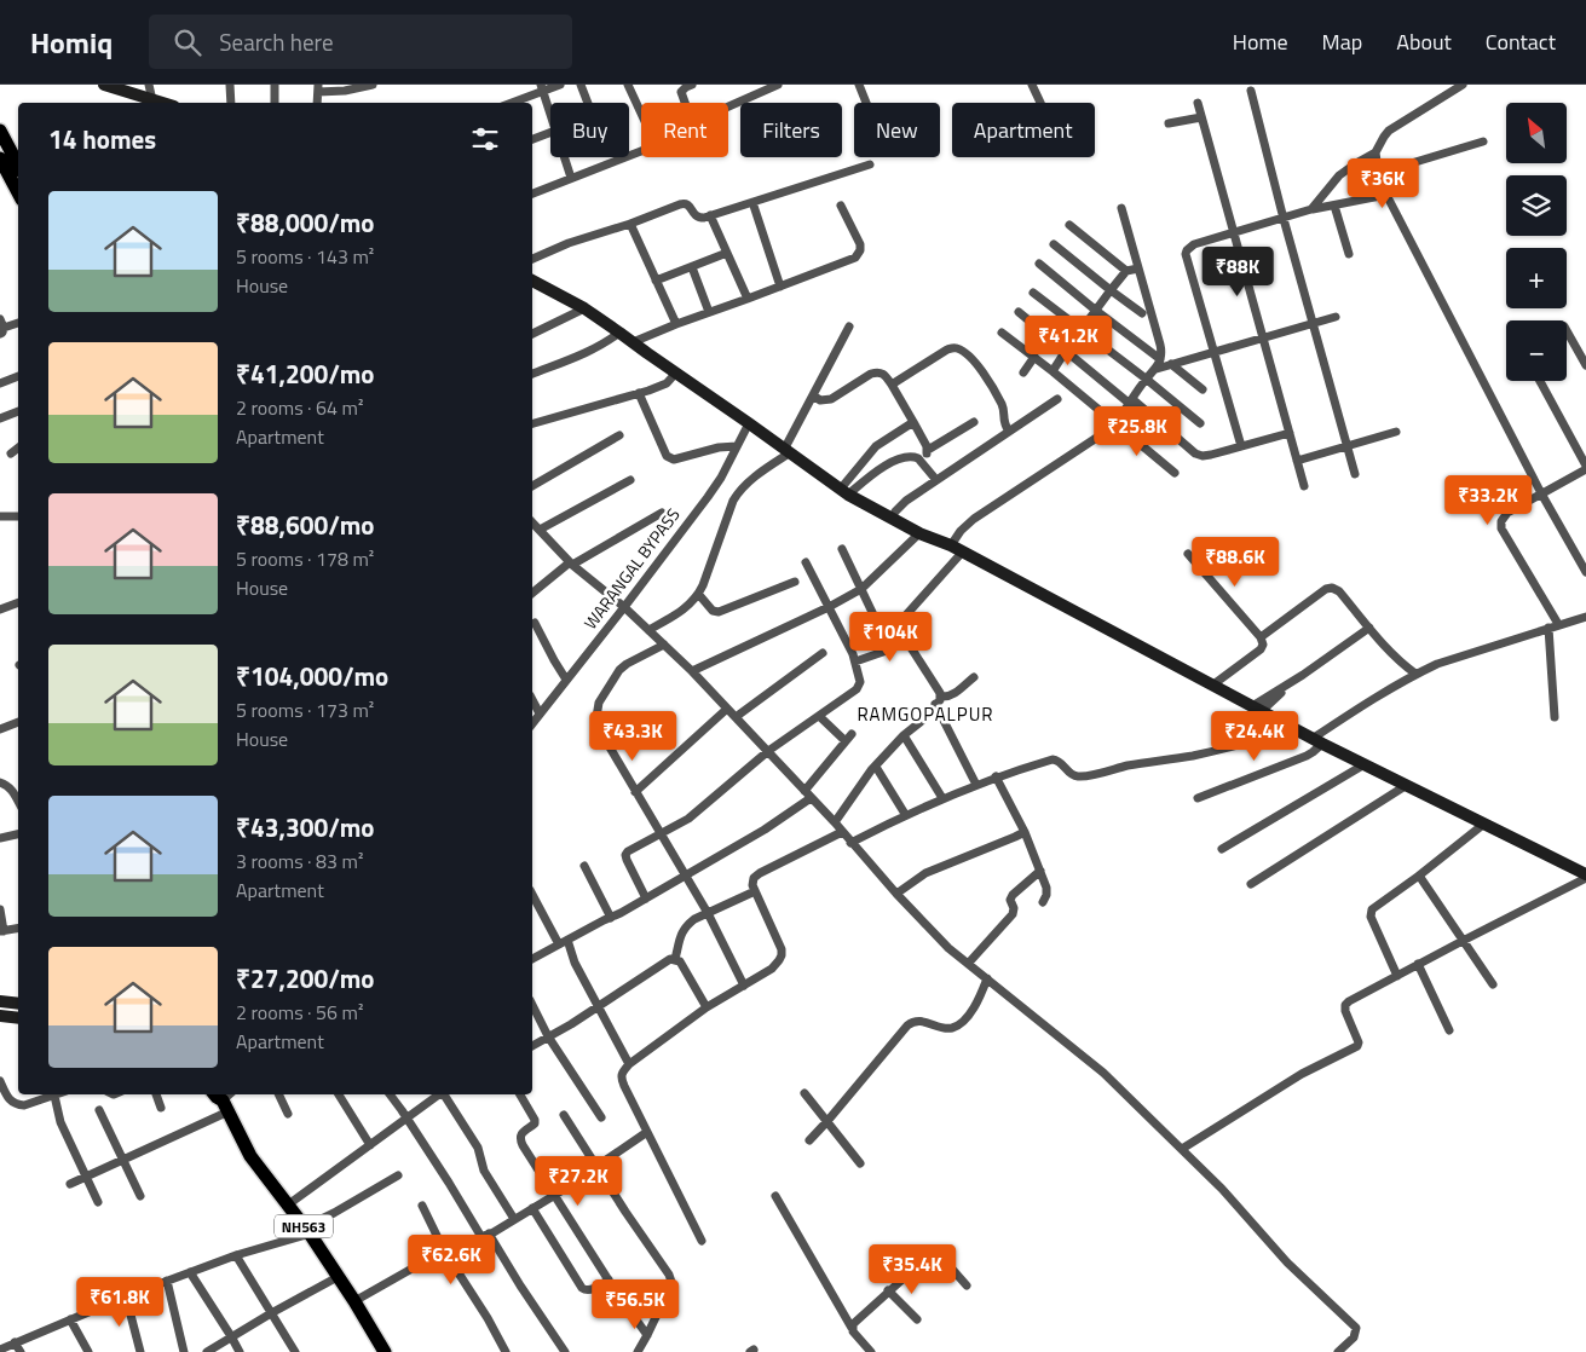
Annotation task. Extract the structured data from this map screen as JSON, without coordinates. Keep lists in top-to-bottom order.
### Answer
{
  "streets": {
    "highway": ["NH563"],
    "street": ["WARANGAL BYPASS"]
  },
  "districts": ["RAMGOPALPUR"],
  "north": "top left",
  "page": {
    "header": "Homiq",
    "search": "Search here",
    "nav": [
      "Home",
      "Map",
      "About",
      "Contact"
    ],
    "map_buttons": ["+", "−"],
    "chip": [
      "Buy",
      "Rent",
      "Filters",
      "New",
      "Apartment"
    ],
    "heading": "14 homes",
    "price": [
      "₹36K",
      "₹88K",
      "₹41.2K",
      "₹25.8K",
      "₹33.2K",
      "₹88.6K",
      "₹104K",
      "₹43.3K",
      "₹24.4K",
      "₹27.2K",
      "₹62.6K",
      "₹35.4K",
      "₹61.8K",
      "₹56.5K"
    ],
    "list": [
      {
        "name": "₹88,000/mo",
        "note": "5 rooms · 143 m² · House"
      },
      {
        "name": "₹41,200/mo",
        "note": "2 rooms · 64 m² · Apartment"
      },
      {
        "name": "₹88,600/mo",
        "note": "5 rooms · 178 m² · House"
      },
      {
        "name": "₹104,000/mo",
        "note": "5 rooms · 173 m² · House"
      },
      {
        "name": "₹43,300/mo",
        "note": "3 rooms · 83 m² · Apartment"
      },
      {
        "name": "₹27,200/mo",
        "note": "2 rooms · 56 m² · Apartment"
      }
    ]
  }
}
